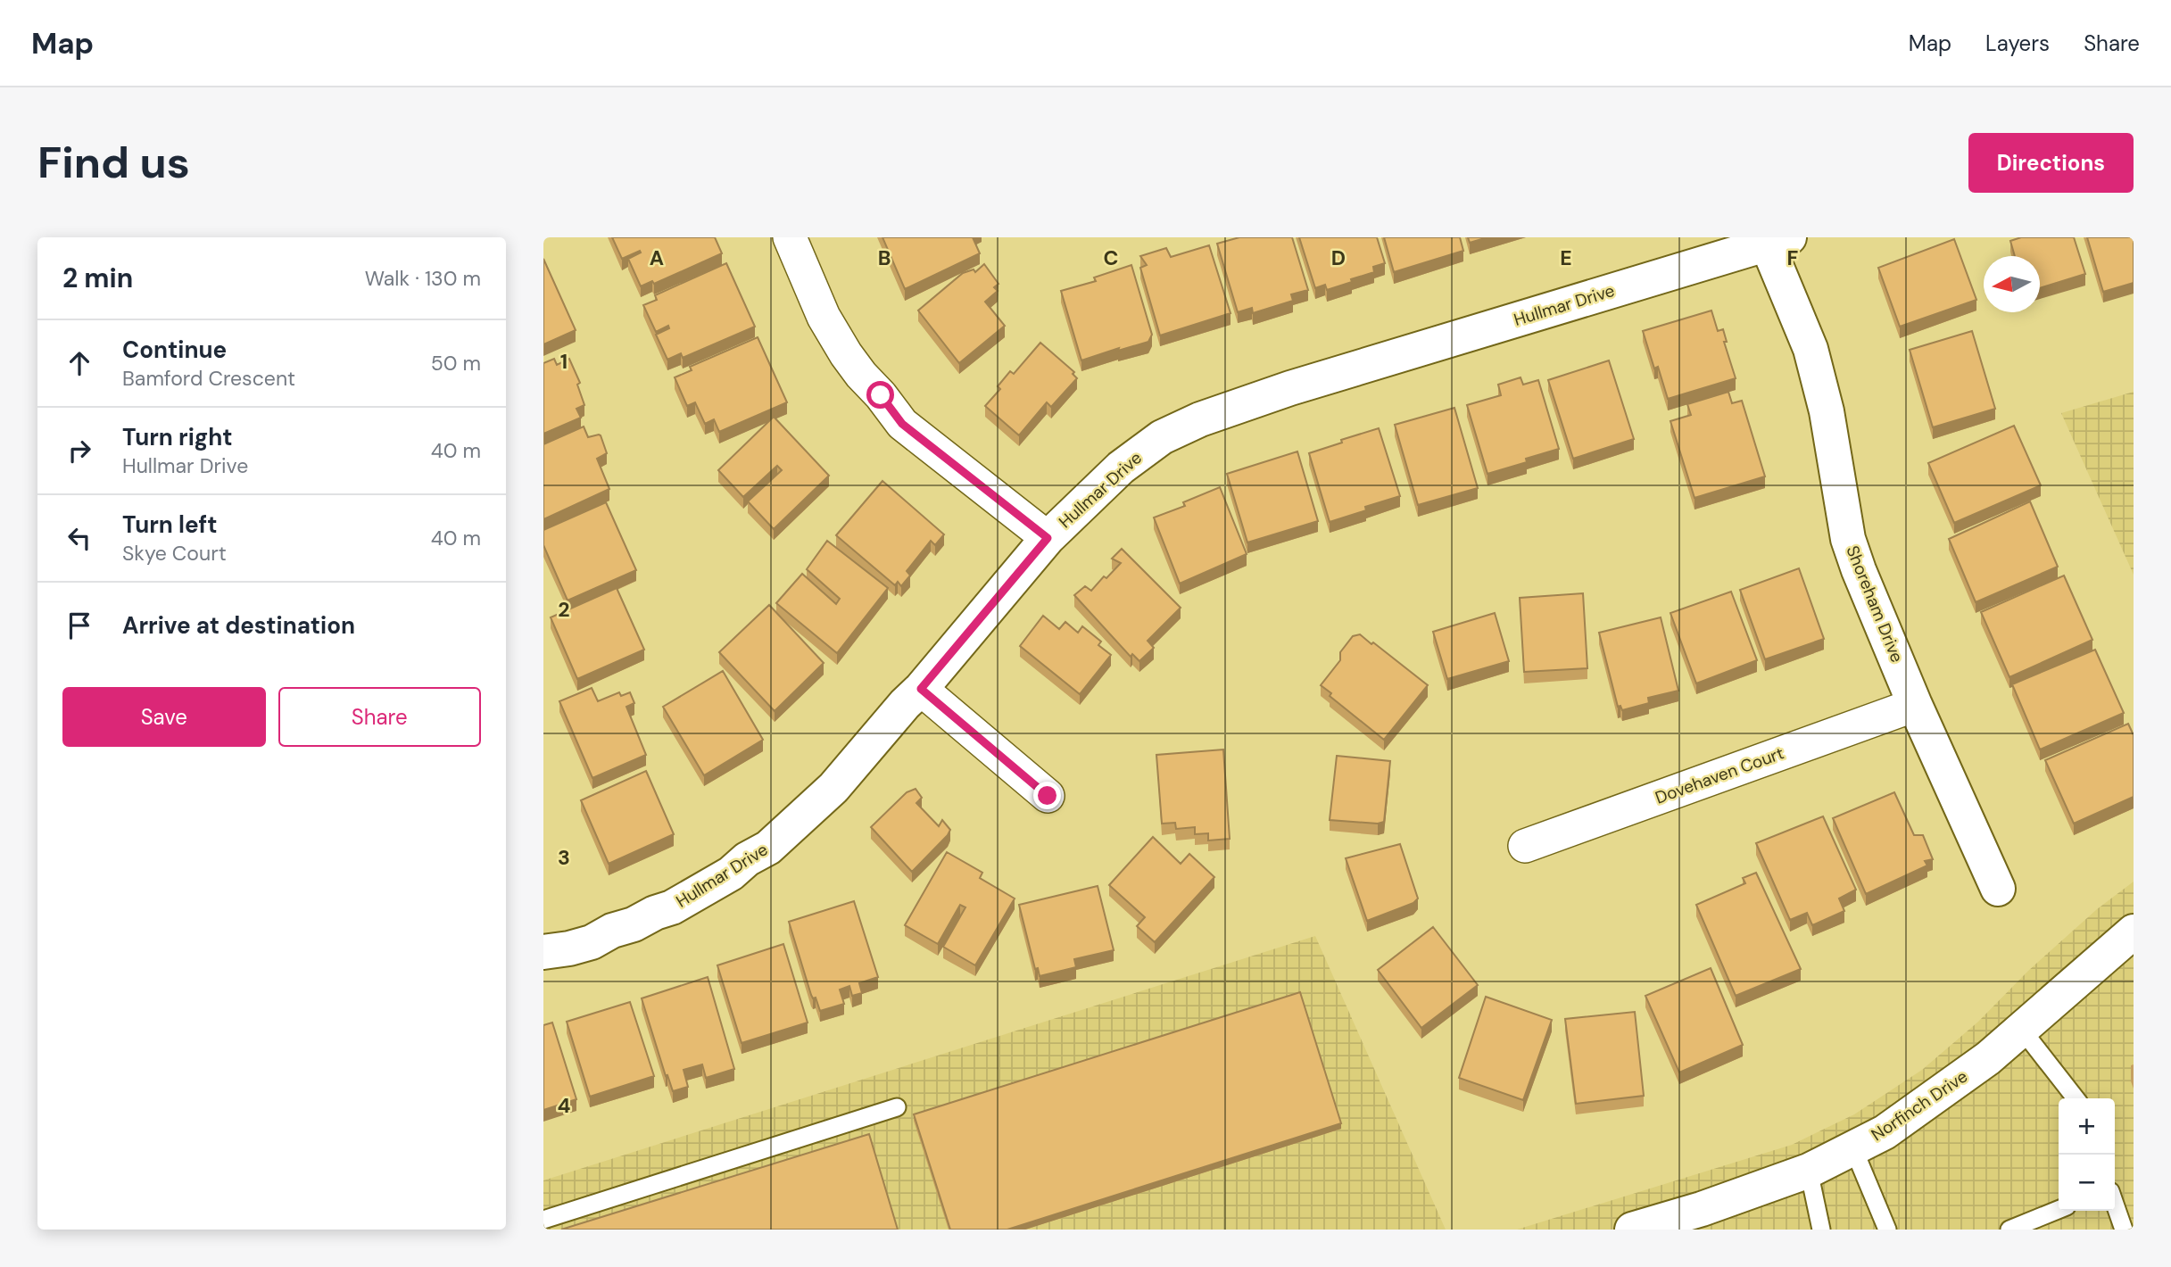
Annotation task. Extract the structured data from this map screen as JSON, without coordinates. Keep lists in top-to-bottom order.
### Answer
{
  "streets": {
    "street": [
      "Hullmar Drive",
      "Shoreham Drive",
      "Dovehaven Court",
      "Norfinch Drive"
    ]
  },
  "crossings": [
    ["Hullmar Drive", "Shoreham Drive"],
    ["Shoreham Drive", "Dovehaven Court"]
  ],
  "north": "left",
  "page": {
    "header": "Map",
    "nav": ["Map", "Layers", "Share"],
    "buttons": [
      "Directions",
      ["Save", "Share"]
    ],
    "title": "Find us",
    "heading": ["2 min", "Walk · 130 m"],
    "list": [
      ["Continue", "Bamford Crescent", "50 m"],
      ["Turn right", "Hullmar Drive", "40 m"],
      ["Turn left", "Skye Court", "40 m"],
      "Arrive at destination"
    ],
    "map_buttons": ["+", "−"]
  },
  "grid": {
    "columns": [
      "A",
      "B",
      "C",
      "D",
      "E",
      "F"
    ],
    "rows": [
      "1",
      "2",
      "3",
      "4"
    ]
  }
}
